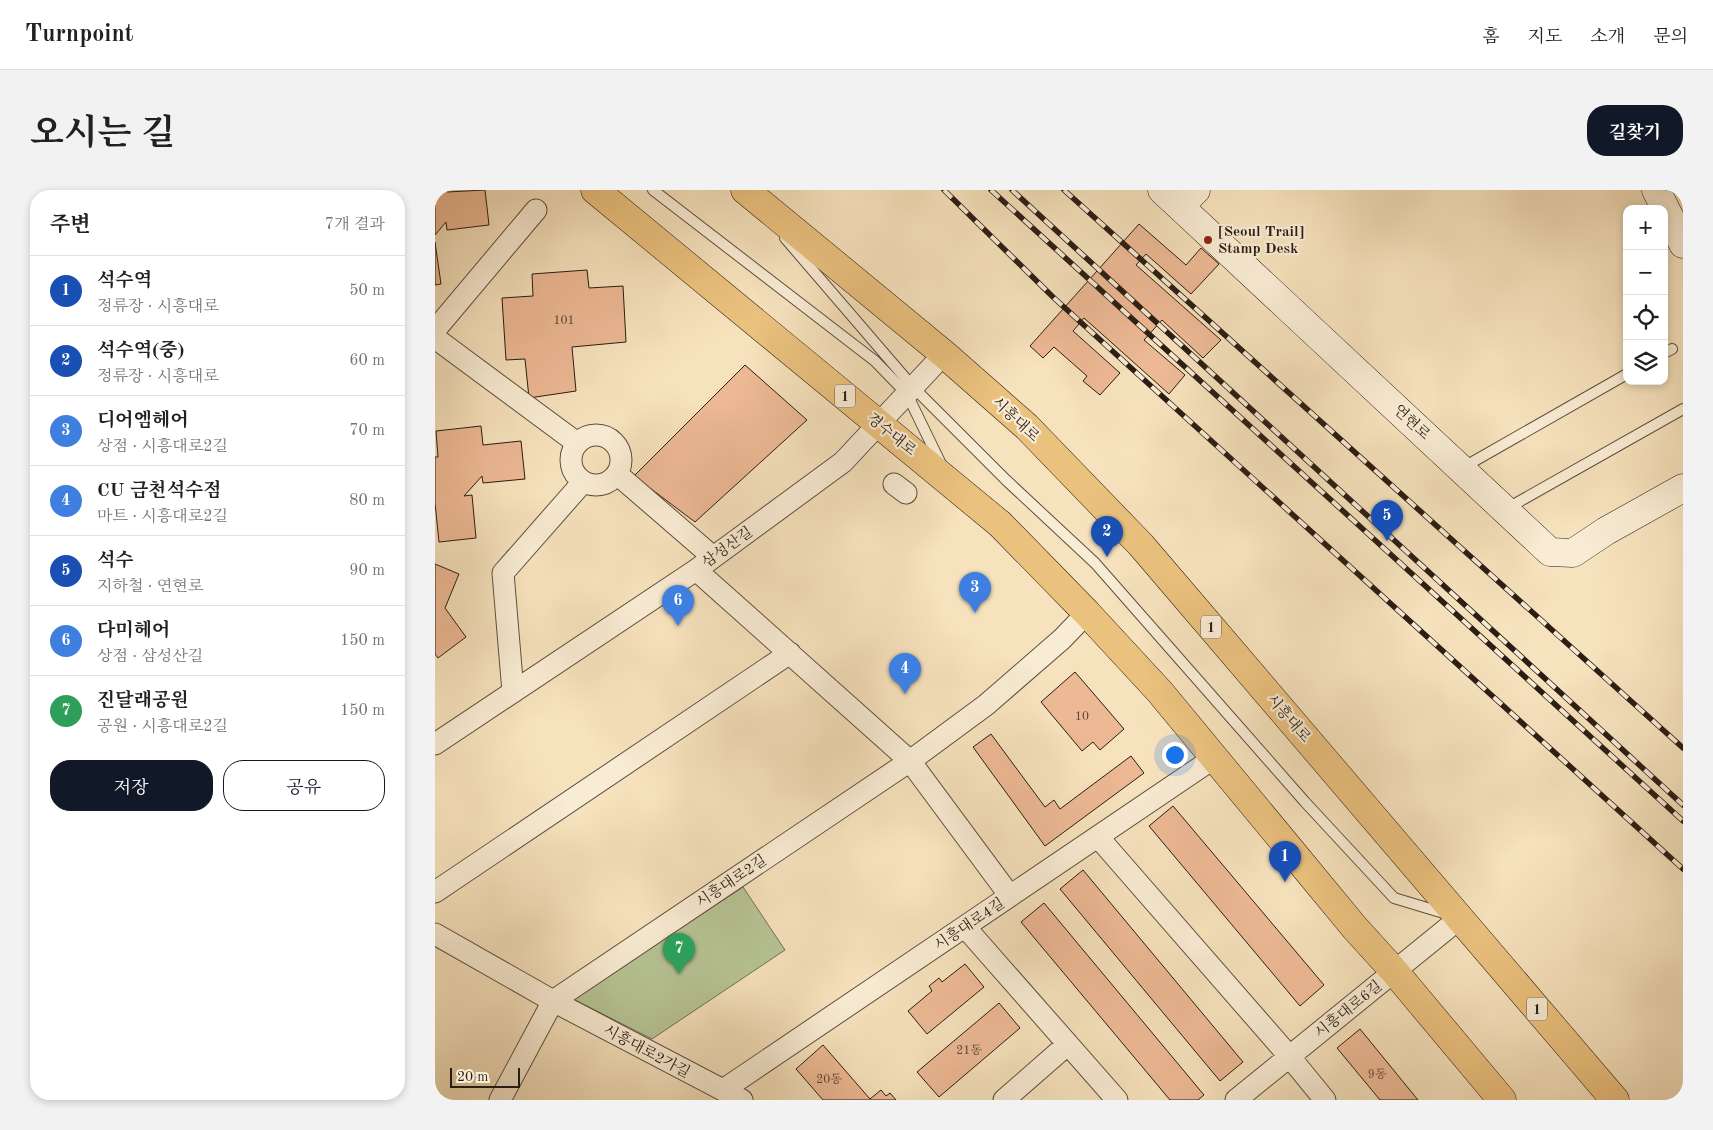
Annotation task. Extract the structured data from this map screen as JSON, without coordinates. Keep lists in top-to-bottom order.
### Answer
{
  "streets": {
    "main road": ["1", "시흥대로", "경수대로"],
    "street": [
      "연현로",
      "삼성산길",
      "시흥대로2길",
      "시흥대로4길",
      "시흥대로6길",
      "시흥대로2가길"
    ]
  },
  "crossings": [
    ["1", "시흥대로"],
    ["1", "경수대로"],
    ["1", "삼성산길"],
    ["1", "시흥대로2길"],
    ["1", "시흥대로4길"],
    ["1", "시흥대로6길"],
    ["시흥대로", "삼성산길"],
    ["시흥대로", "시흥대로6길"],
    ["경수대로", "삼성산길"],
    ["경수대로", "시흥대로2길"],
    ["시흥대로2길", "시흥대로2가길"],
    ["시흥대로4길", "시흥대로2가길"]
  ],
  "places": ["[Seoul Trail] Stamp Desk"],
  "house_numbers": [
    "101",
    "10",
    "21동",
    "9동",
    "20동"
  ],
  "scale_bar": "20 m",
  "page": {
    "header": "Turnpoint",
    "nav": [
      "홈",
      "지도",
      "소개",
      "문의"
    ],
    "title": "오시는 길",
    "buttons": [
      "길찾기",
      ["저장", "공유"]
    ],
    "heading": ["주변", "7개 결과"],
    "map_buttons": ["+", "−"],
    "list": [
      {
        "mark": "1",
        "name": "석수역",
        "note": "정류장 · 시흥대로",
        "value": "50 m"
      },
      {
        "mark": "2",
        "name": "석수역(중)",
        "note": "정류장 · 시흥대로",
        "value": "60 m"
      },
      {
        "mark": "3",
        "name": "디어엠헤어",
        "note": "상점 · 시흥대로2길",
        "value": "70 m"
      },
      {
        "mark": "4",
        "name": "CU 금천석수점",
        "note": "마트 · 시흥대로2길",
        "value": "80 m"
      },
      {
        "mark": "5",
        "name": "석수",
        "note": "지하철 · 연현로",
        "value": "90 m"
      },
      {
        "mark": "6",
        "name": "다미헤어",
        "note": "상점 · 삼성산길",
        "value": "150 m"
      },
      {
        "mark": "7",
        "name": "진달래공원",
        "note": "공원 · 시흥대로2길",
        "value": "150 m"
      }
    ],
    "pins": [
      "5",
      "2",
      "3",
      "6",
      "4",
      "1",
      "7"
    ],
    "scale": "20 m"
  }
}
